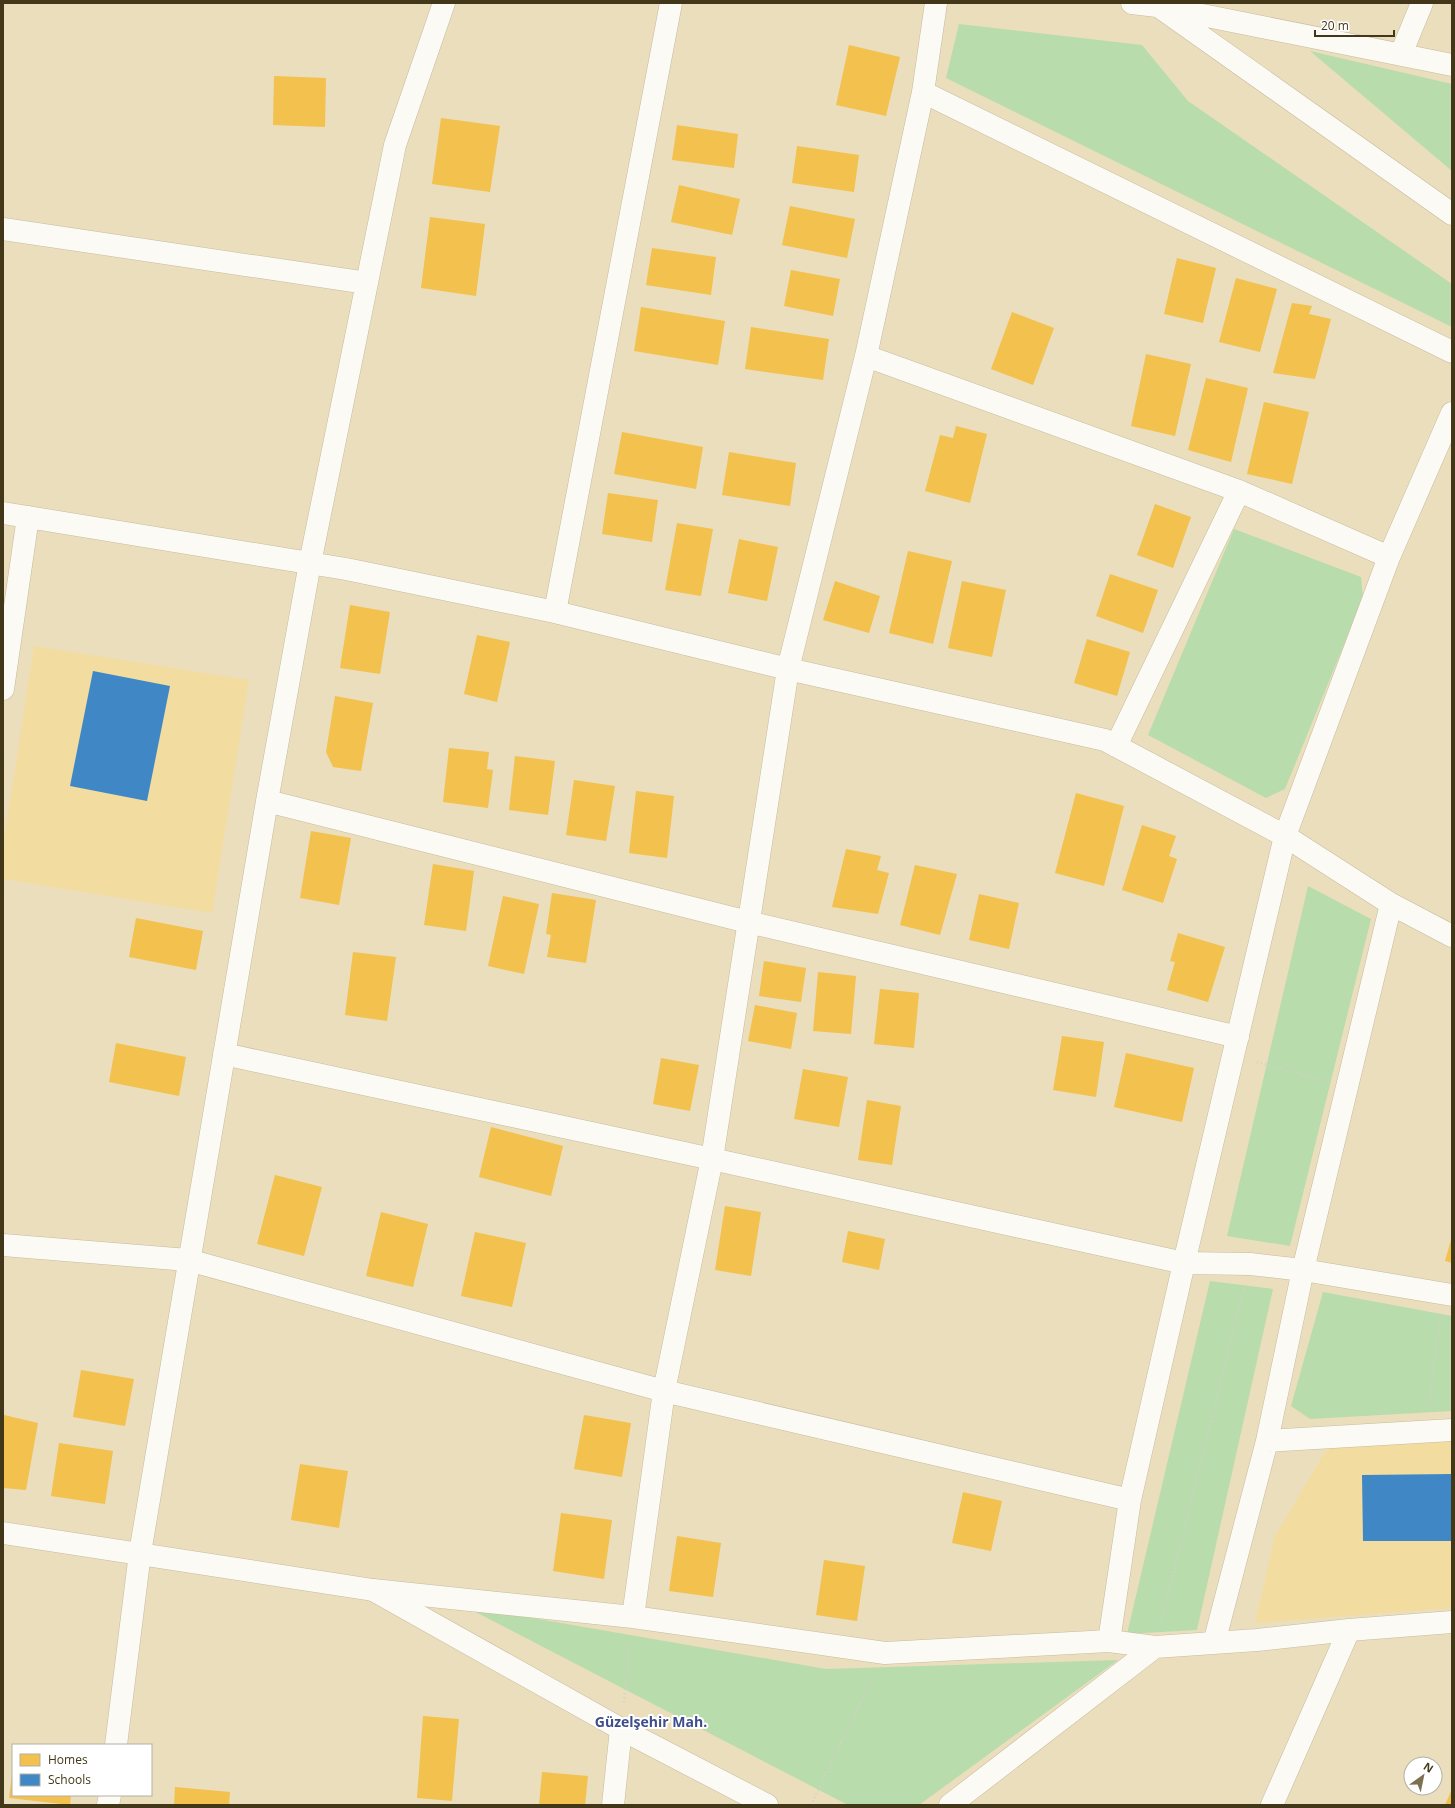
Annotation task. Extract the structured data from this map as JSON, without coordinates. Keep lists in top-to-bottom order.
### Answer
{
  "districts": ["Güzelşehir Mah."],
  "legend": ["Homes", "Schools"],
  "scale_bar": "20 m",
  "north": "top right"
}
